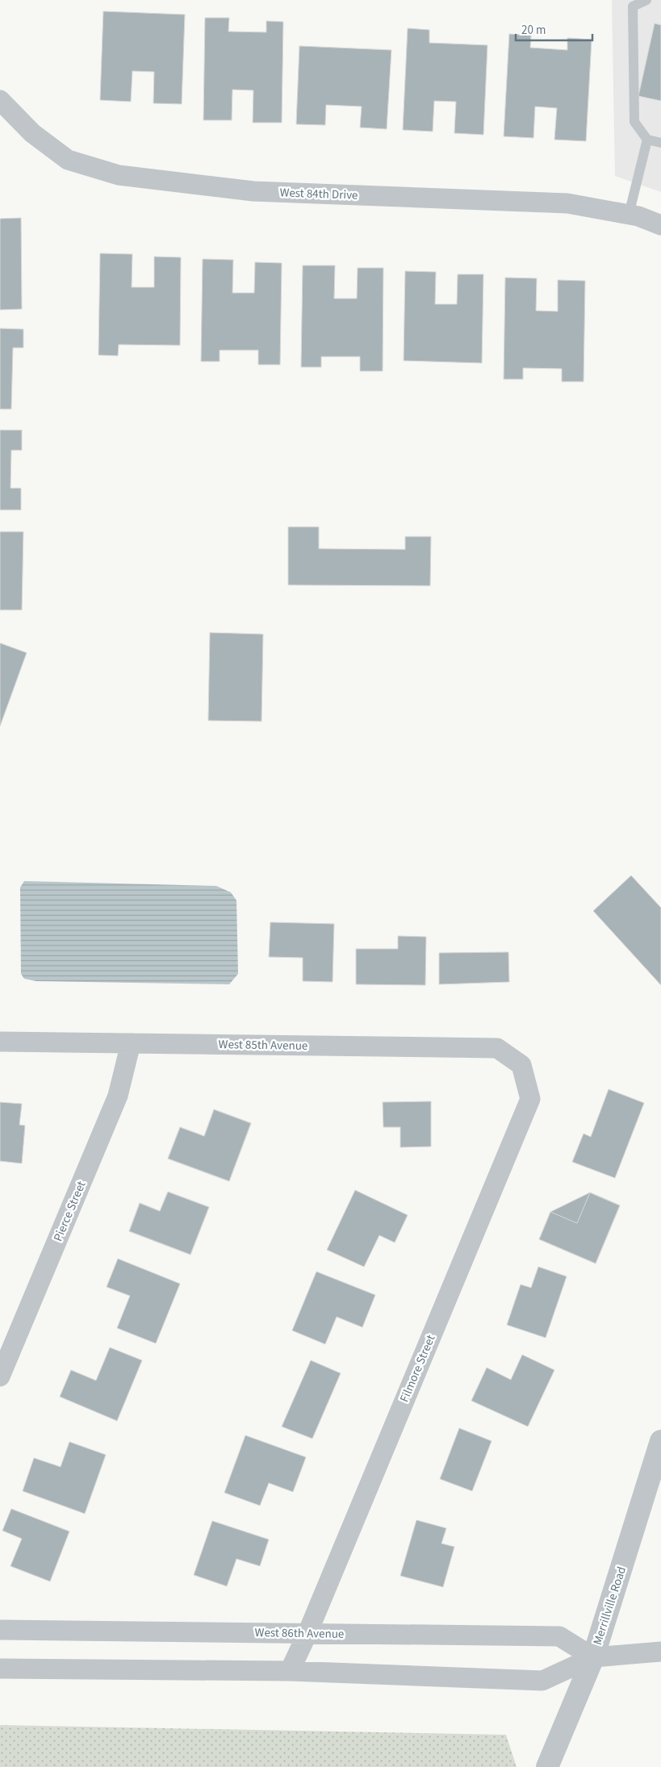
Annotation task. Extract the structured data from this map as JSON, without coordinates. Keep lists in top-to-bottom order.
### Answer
{
  "streets": {
    "street": [
      "West 84th Drive",
      "West 85th Avenue",
      "Pierce Street",
      "Filmore Street",
      "Merrillville Road",
      "West 86th Avenue"
    ]
  },
  "crossings": [
    ["West 85th Avenue", "Pierce Street"],
    ["West 85th Avenue", "Filmore Street"],
    ["Filmore Street", "West 86th Avenue"],
    ["Merrillville Road", "West 86th Avenue"]
  ],
  "scale_bar": "20 m"
}
